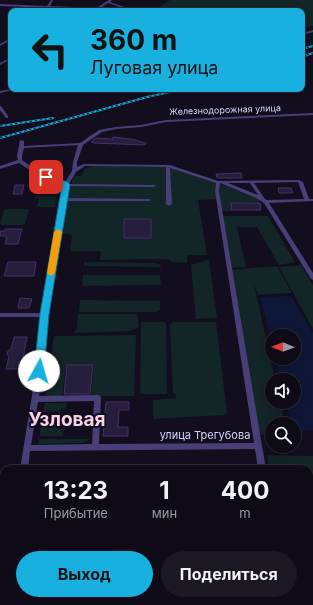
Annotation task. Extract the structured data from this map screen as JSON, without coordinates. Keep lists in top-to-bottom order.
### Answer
{
  "streets": {
    "street": ["Железнодорожная улица", "улица Трегубова"]
  },
  "districts": ["Узловая"],
  "north": "left",
  "page": {
    "turn": ["360 m", "Луговая улица"],
    "eta": [
      "13:23",
      "Прибытие",
      "1",
      "мин",
      "400",
      "m"
    ],
    "buttons": ["Выход", "Поделиться"]
  }
}
